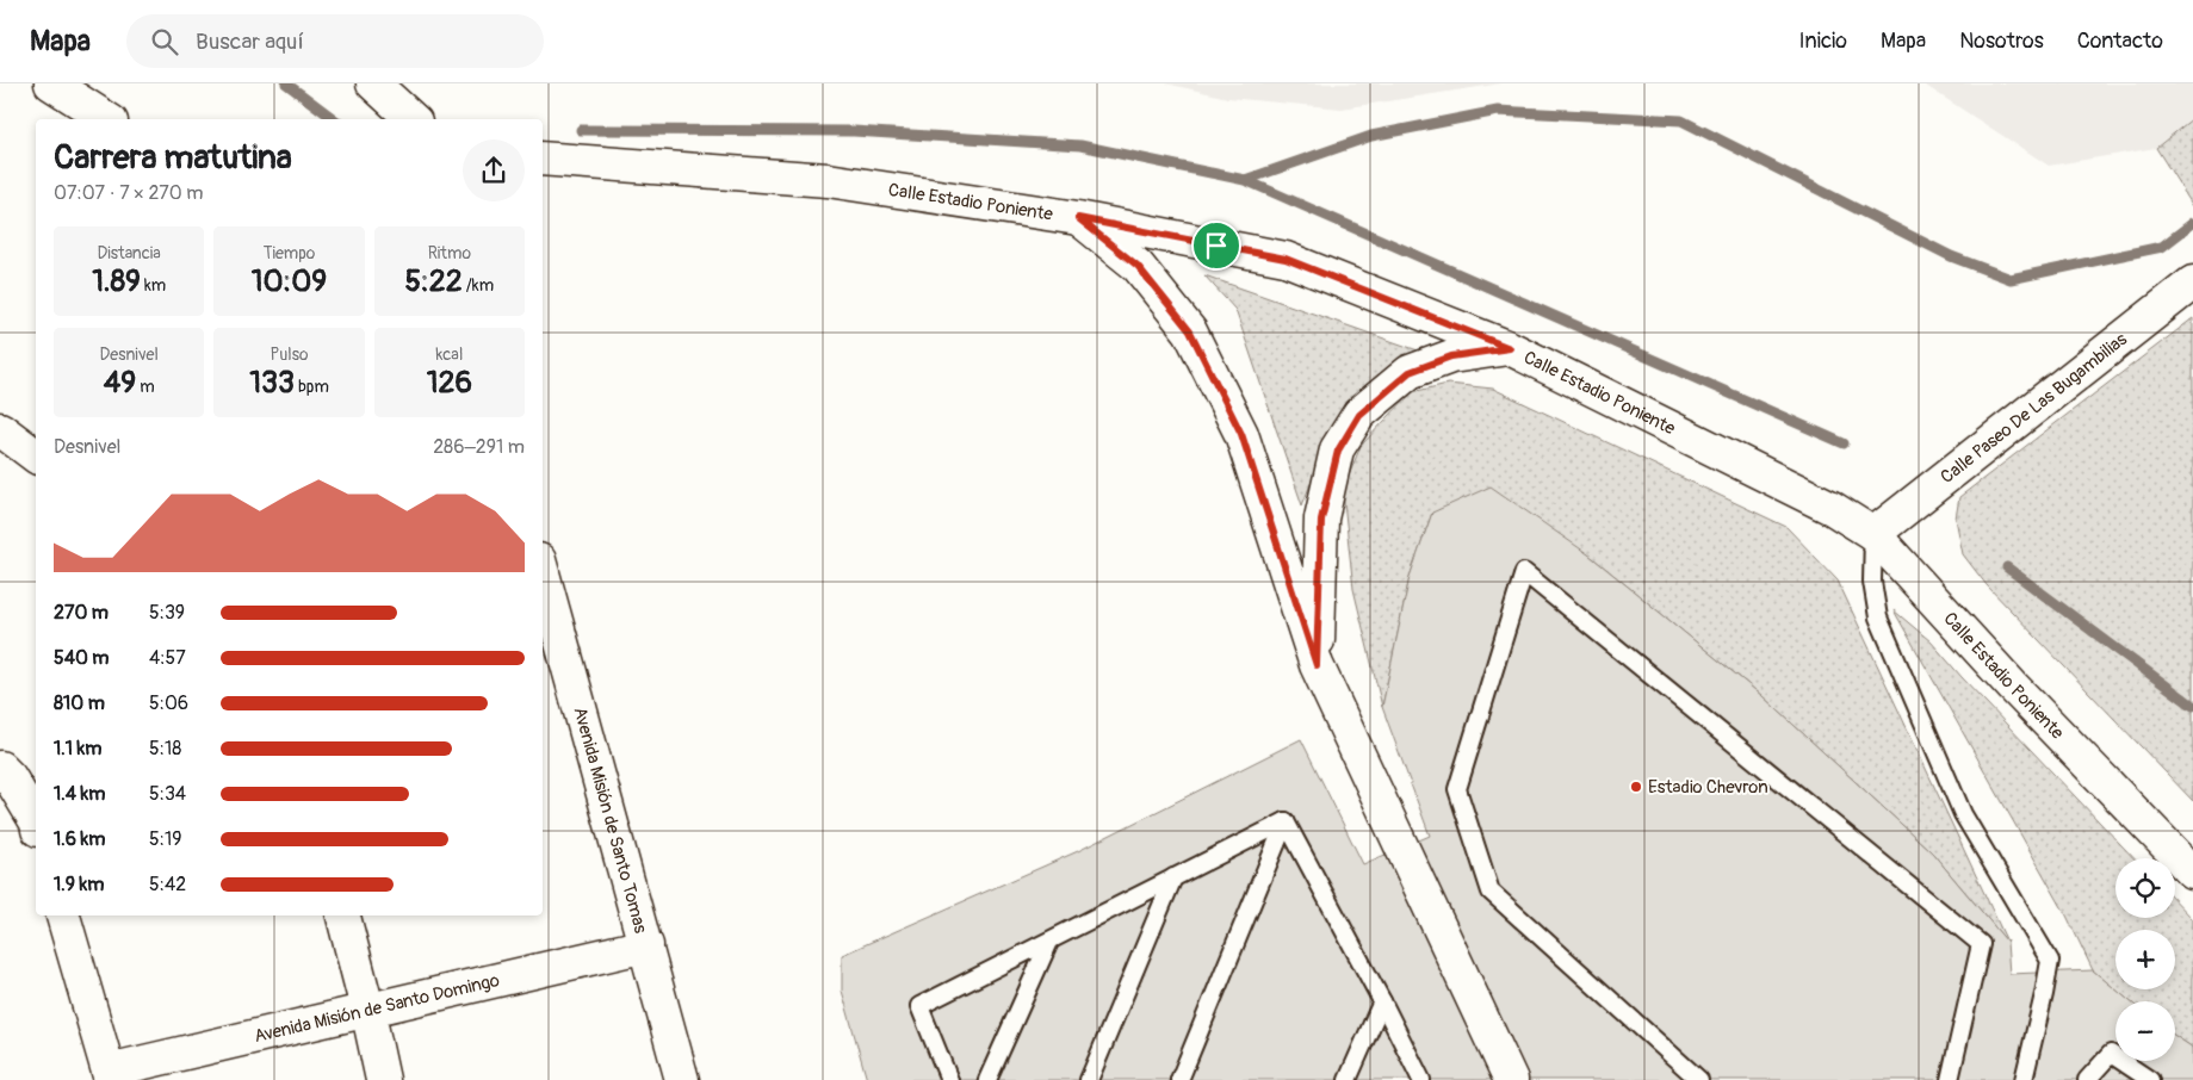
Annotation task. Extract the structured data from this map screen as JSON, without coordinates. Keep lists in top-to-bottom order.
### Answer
{
  "streets": {
    "street": [
      "Calle Estadio Poniente",
      "Calle Paseo De Las Bugambilias",
      "Avenida Misión de Santo Tomas",
      "Avenida Misión de Santo Domingo"
    ]
  },
  "crossings": [
    ["Calle Estadio Poniente", "Calle Paseo De Las Bugambilias"],
    ["Avenida Misión de Santo Tomas", "Avenida Misión de Santo Domingo"]
  ],
  "places": ["Estadio Chevron"],
  "page": {
    "header": "Mapa",
    "search": "Buscar aquí",
    "nav": [
      "Inicio",
      "Mapa",
      "Nosotros",
      "Contacto"
    ],
    "heading": ["Carrera matutina", "07:07 · 7 × 270 m"],
    "stats": [
      ["Distancia", "1.89 km"],
      ["Tiempo", "10:09"],
      ["Ritmo", "5:22 /km"],
      ["Desnivel", "49 m"],
      ["Pulso", "133 bpm"],
      ["kcal", "126"]
    ],
    "chart": ["Desnivel", "286–291 m"],
    "list": [
      {
        "name": "270 m",
        "note": "5:39"
      },
      {
        "name": "540 m",
        "note": "4:57"
      },
      {
        "name": "810 m",
        "note": "5:06"
      },
      {
        "name": "1.1 km",
        "note": "5:18"
      },
      {
        "name": "1.4 km",
        "note": "5:34"
      },
      {
        "name": "1.6 km",
        "note": "5:19"
      },
      {
        "name": "1.9 km",
        "note": "5:42"
      }
    ],
    "map_buttons": ["+", "−"]
  }
}
